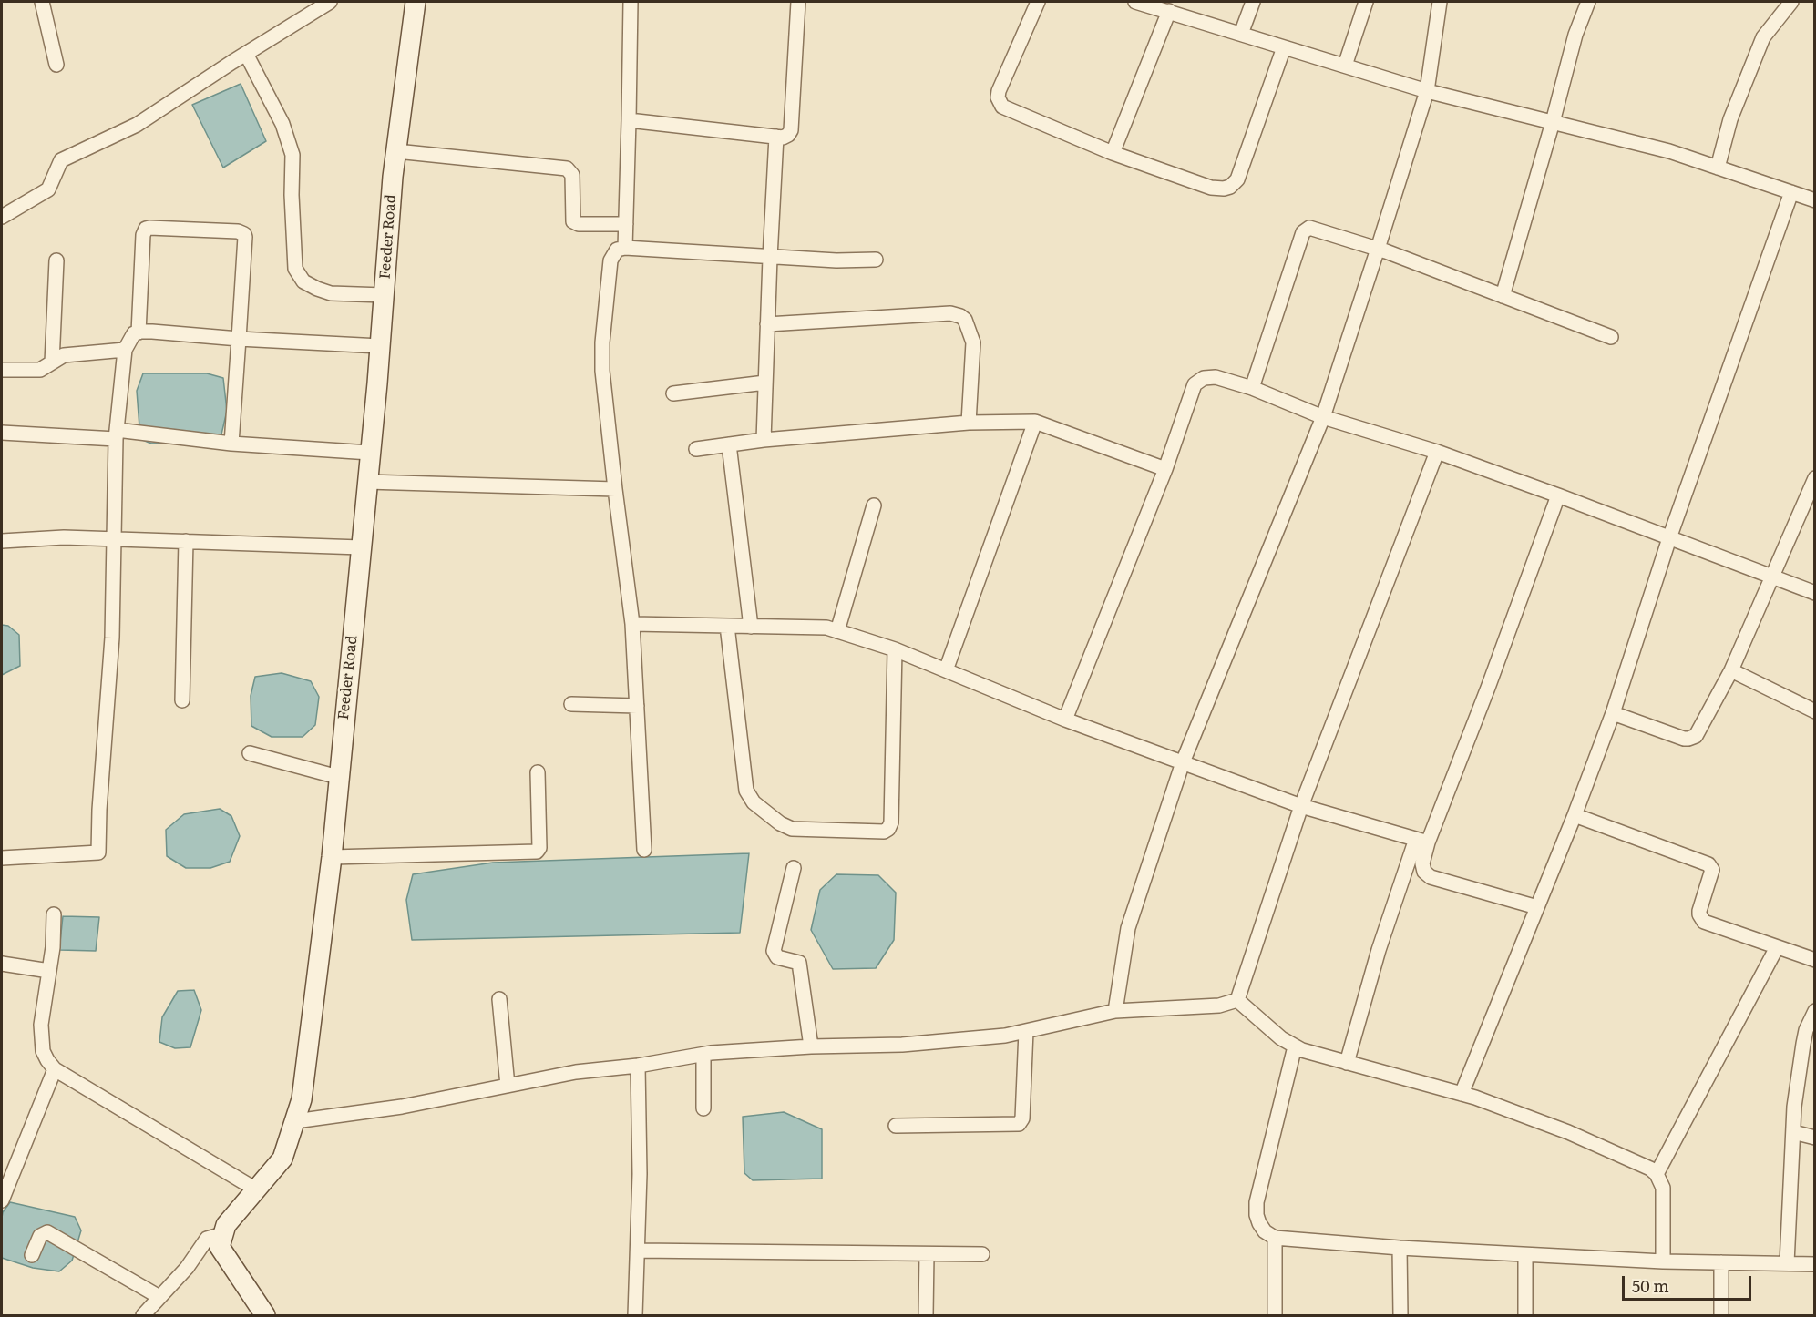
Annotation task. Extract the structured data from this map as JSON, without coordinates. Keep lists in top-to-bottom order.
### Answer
{
  "streets": {
    "street": ["Feeder Road"]
  },
  "scale_bar": "50 m"
}
